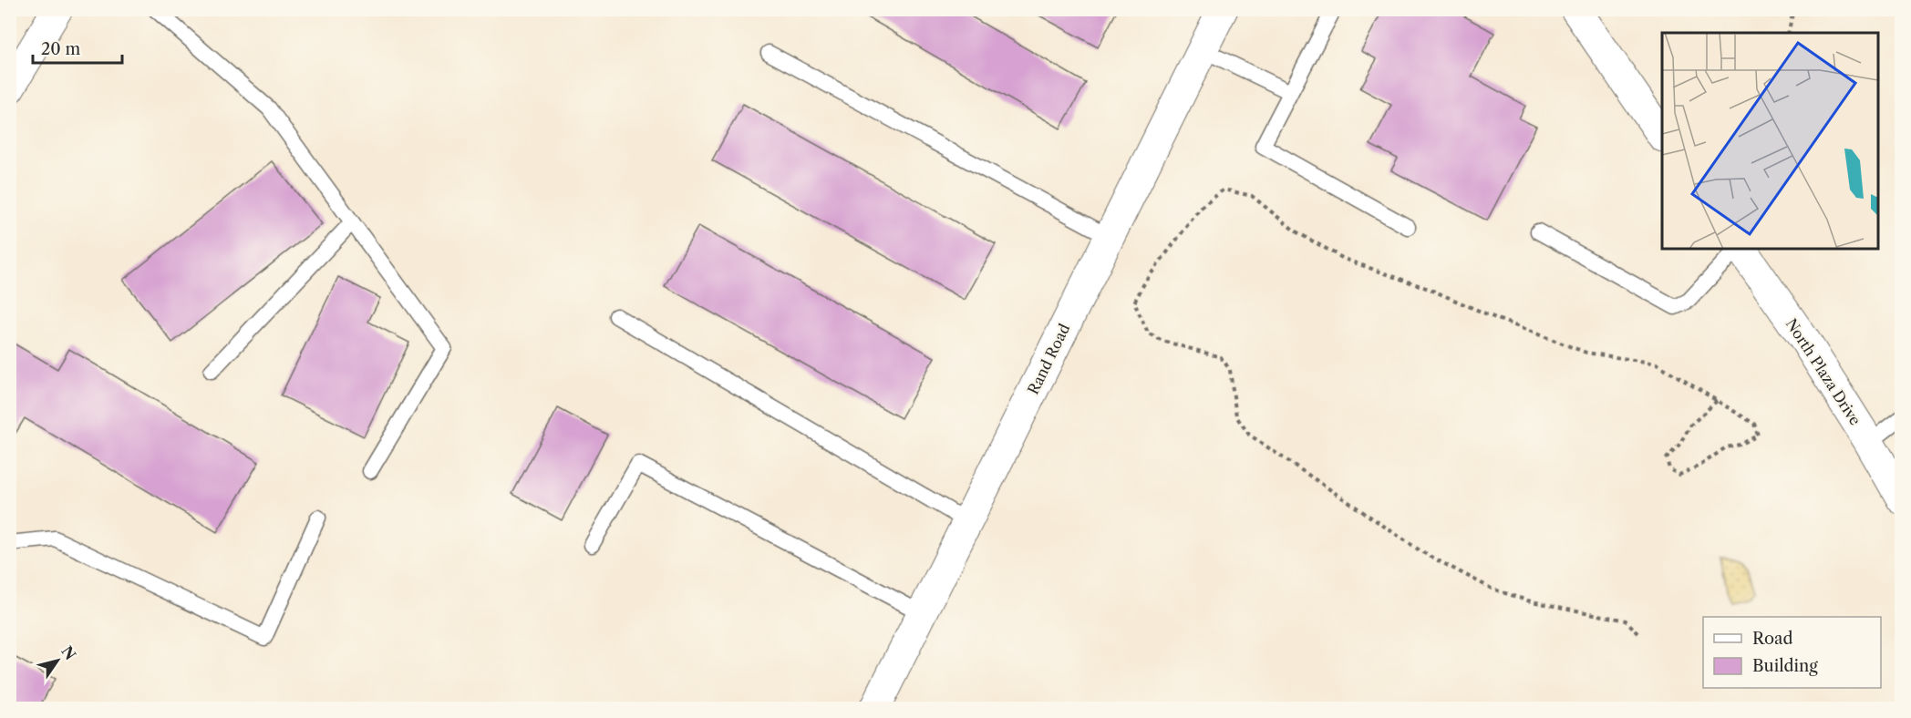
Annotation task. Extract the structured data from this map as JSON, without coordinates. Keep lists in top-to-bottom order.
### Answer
{
  "streets": {
    "street": ["Rand Road", "North Plaza Drive"]
  },
  "legend": ["Road", "Building"],
  "scale_bar": "20 m",
  "north": "top right"
}
